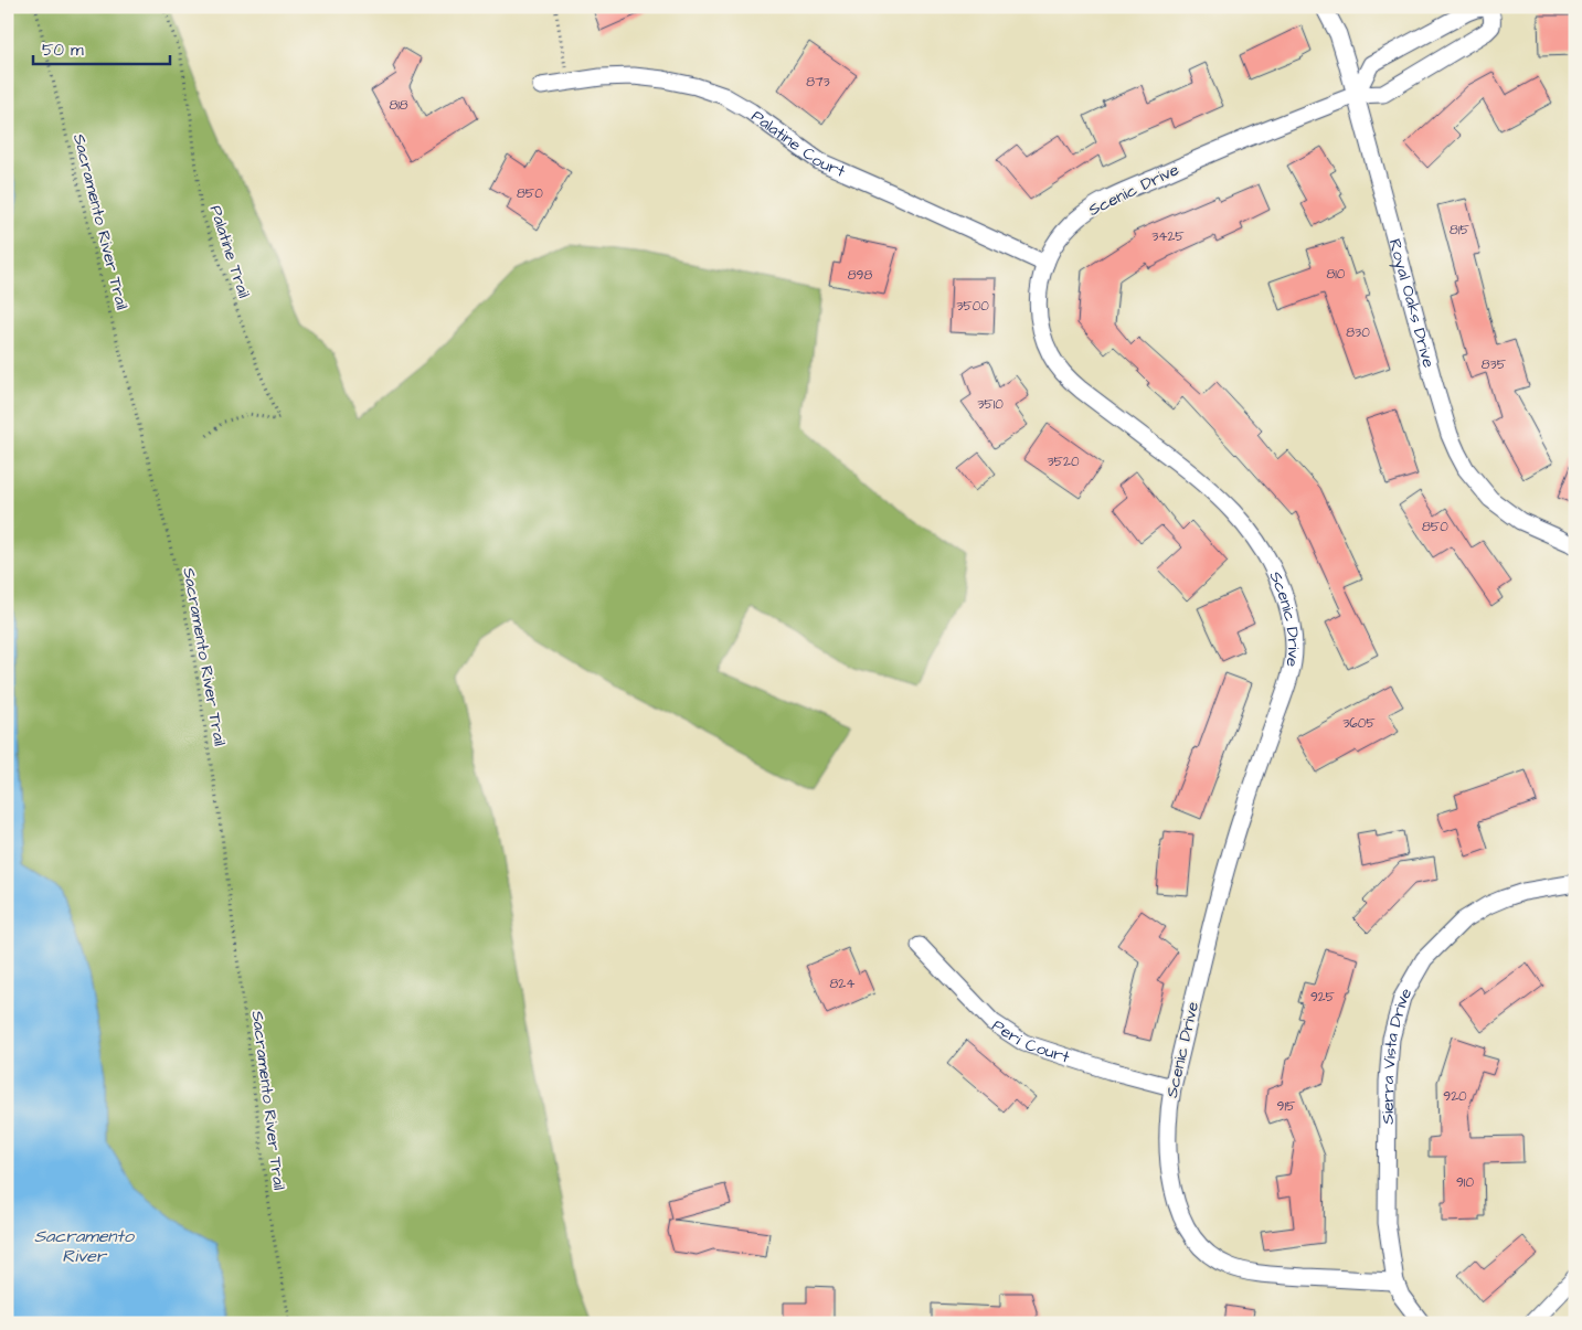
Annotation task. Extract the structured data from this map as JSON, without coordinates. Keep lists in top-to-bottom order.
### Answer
{
  "streets": {
    "street": [
      "Palatine Court",
      "Scenic Drive",
      "Royal Oaks Drive",
      "Peri Court",
      "Sierra Vista Drive"
    ],
    "path": ["Sacramento River Trail", "Palatine Trail"]
  },
  "crossings": [
    ["Palatine Court", "Scenic Drive"],
    ["Scenic Drive", "Royal Oaks Drive"],
    ["Scenic Drive", "Peri Court"],
    ["Scenic Drive", "Sierra Vista Drive"]
  ],
  "water": ["Sacramento River"],
  "house_numbers": [
    "873",
    "818",
    "850",
    "815",
    "3425",
    "810",
    "898",
    "3500",
    "830",
    "835",
    "3510",
    "3520",
    "850",
    "3605",
    "824",
    "925",
    "920",
    "915",
    "910"
  ],
  "scale_bar": "50 m"
}
